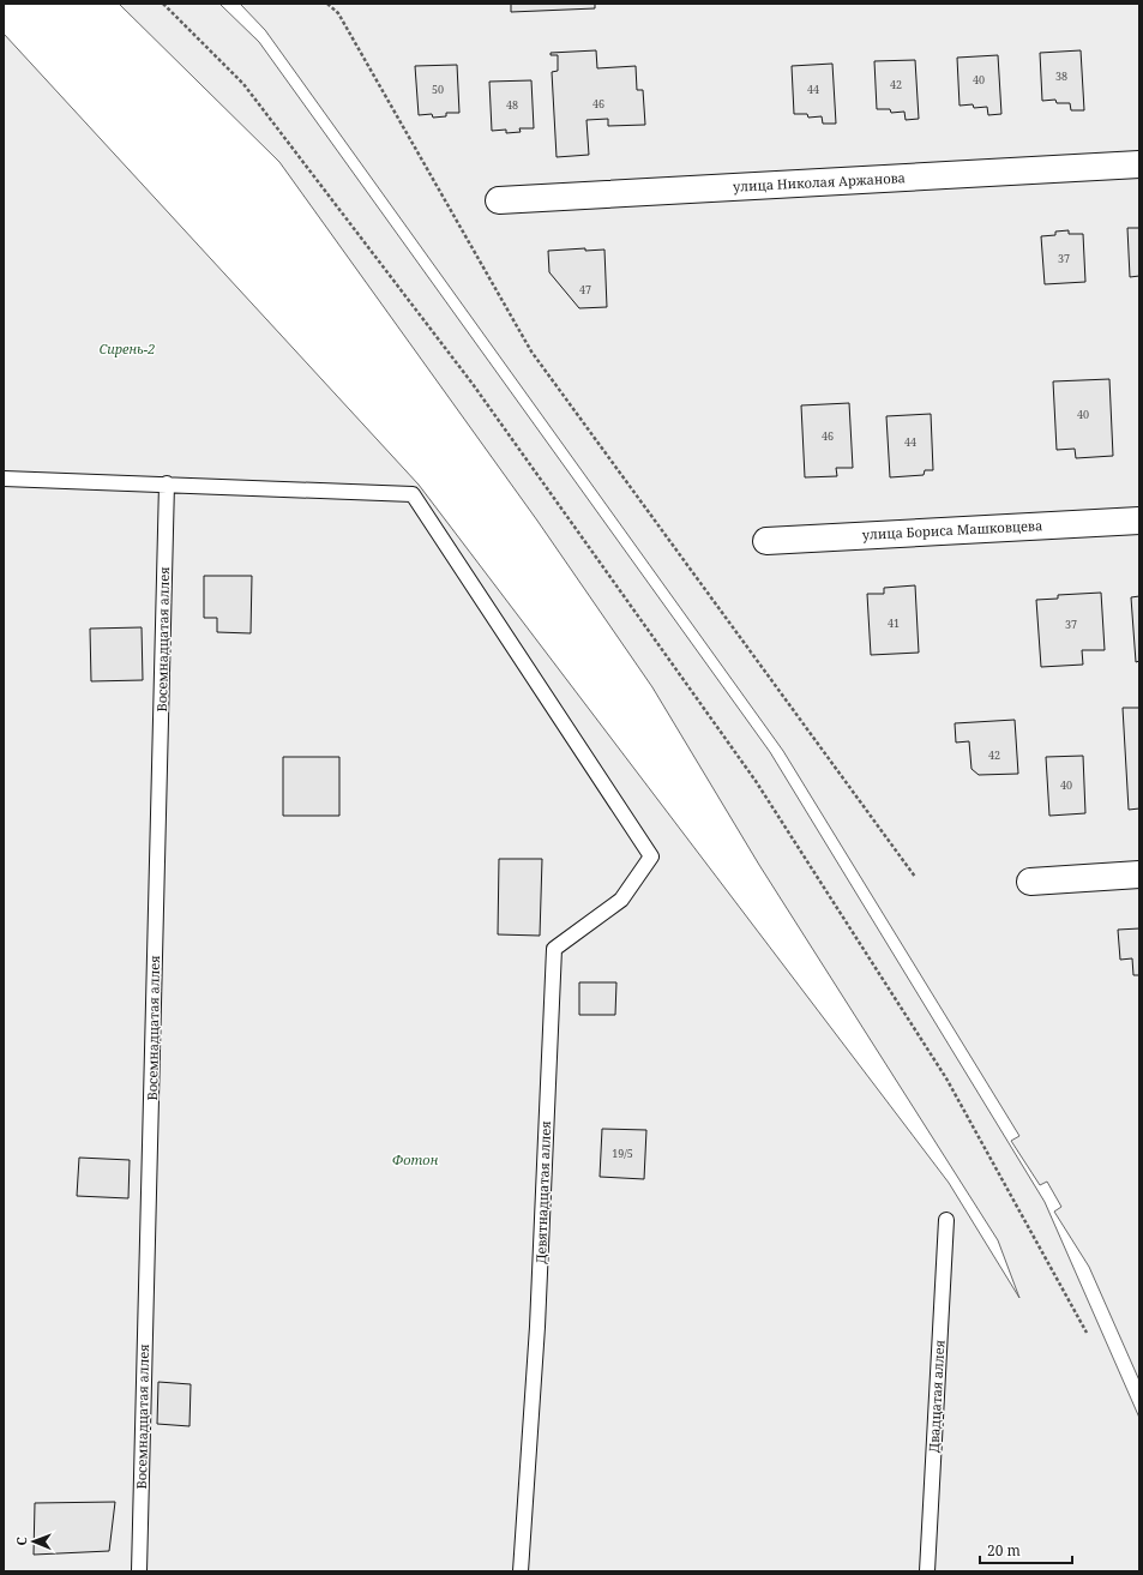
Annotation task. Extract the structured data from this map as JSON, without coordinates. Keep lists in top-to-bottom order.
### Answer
{
  "streets": {
    "street": ["улица Николая Аржанова", "улица Бориса Машковцева"],
    "lane": ["Восемнадцатая аллея", "Девятнадцатая аллея", "Двадцатая аллея"]
  },
  "crossings": [
    ["Восемнадцатая аллея", "Девятнадцатая аллея"]
  ],
  "parks": ["Сирень-2", "Фотон"],
  "house_numbers": [
    "38",
    "40",
    "42",
    "50",
    "44",
    "46",
    "48",
    "37",
    "47",
    "40",
    "46",
    "44",
    "41",
    "37",
    "42",
    "40",
    "19/5"
  ],
  "scale_bar": "20 m",
  "north": "left"
}
